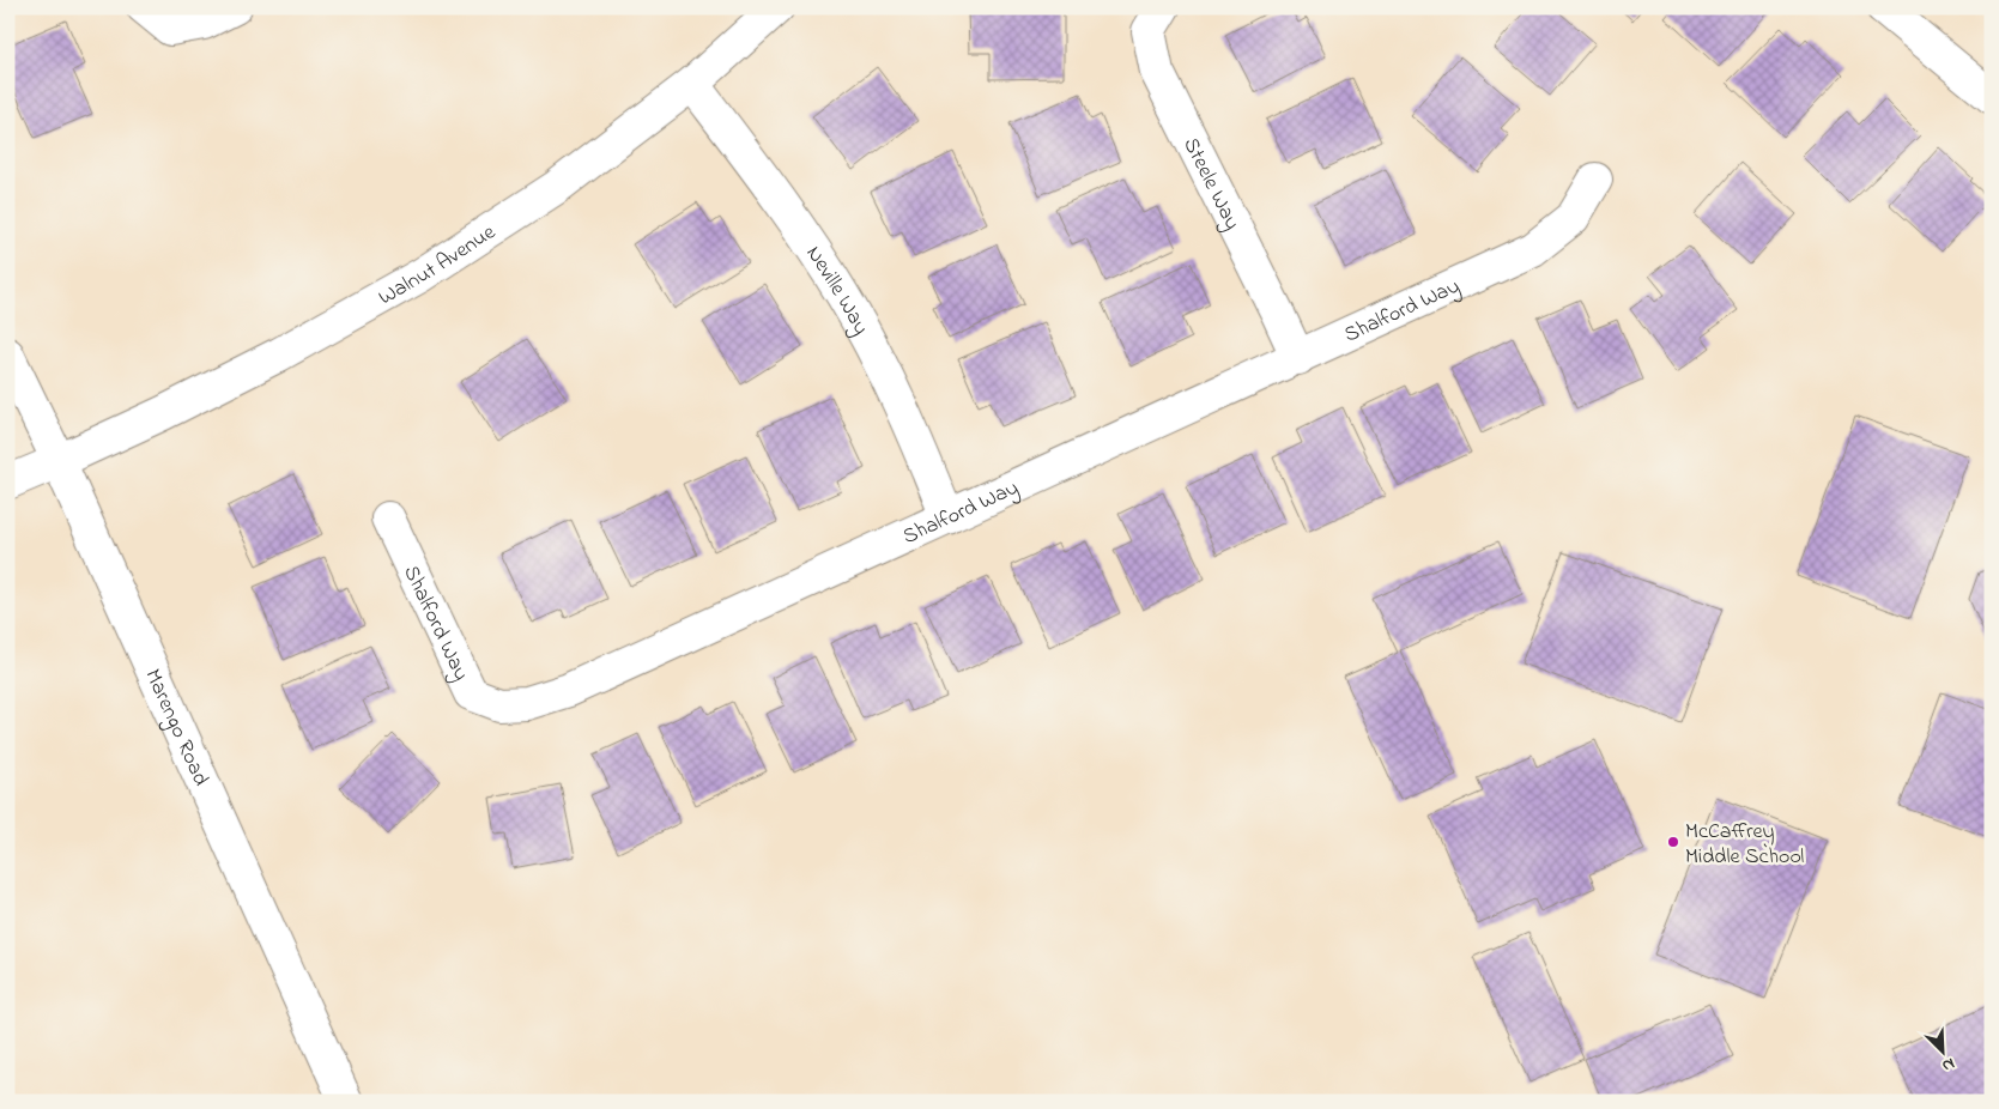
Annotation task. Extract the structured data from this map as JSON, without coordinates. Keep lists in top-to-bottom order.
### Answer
{
  "streets": {
    "street": [
      "Steele Way",
      "Walnut Avenue",
      "Neville Way",
      "Shalford Way",
      "Marengo Road"
    ]
  },
  "crossings": [
    ["Steele Way", "Shalford Way"],
    ["Walnut Avenue", "Neville Way"],
    ["Walnut Avenue", "Marengo Road"],
    ["Neville Way", "Shalford Way"]
  ],
  "places": ["McCaffrey Middle School"],
  "north": "bottom right"
}
